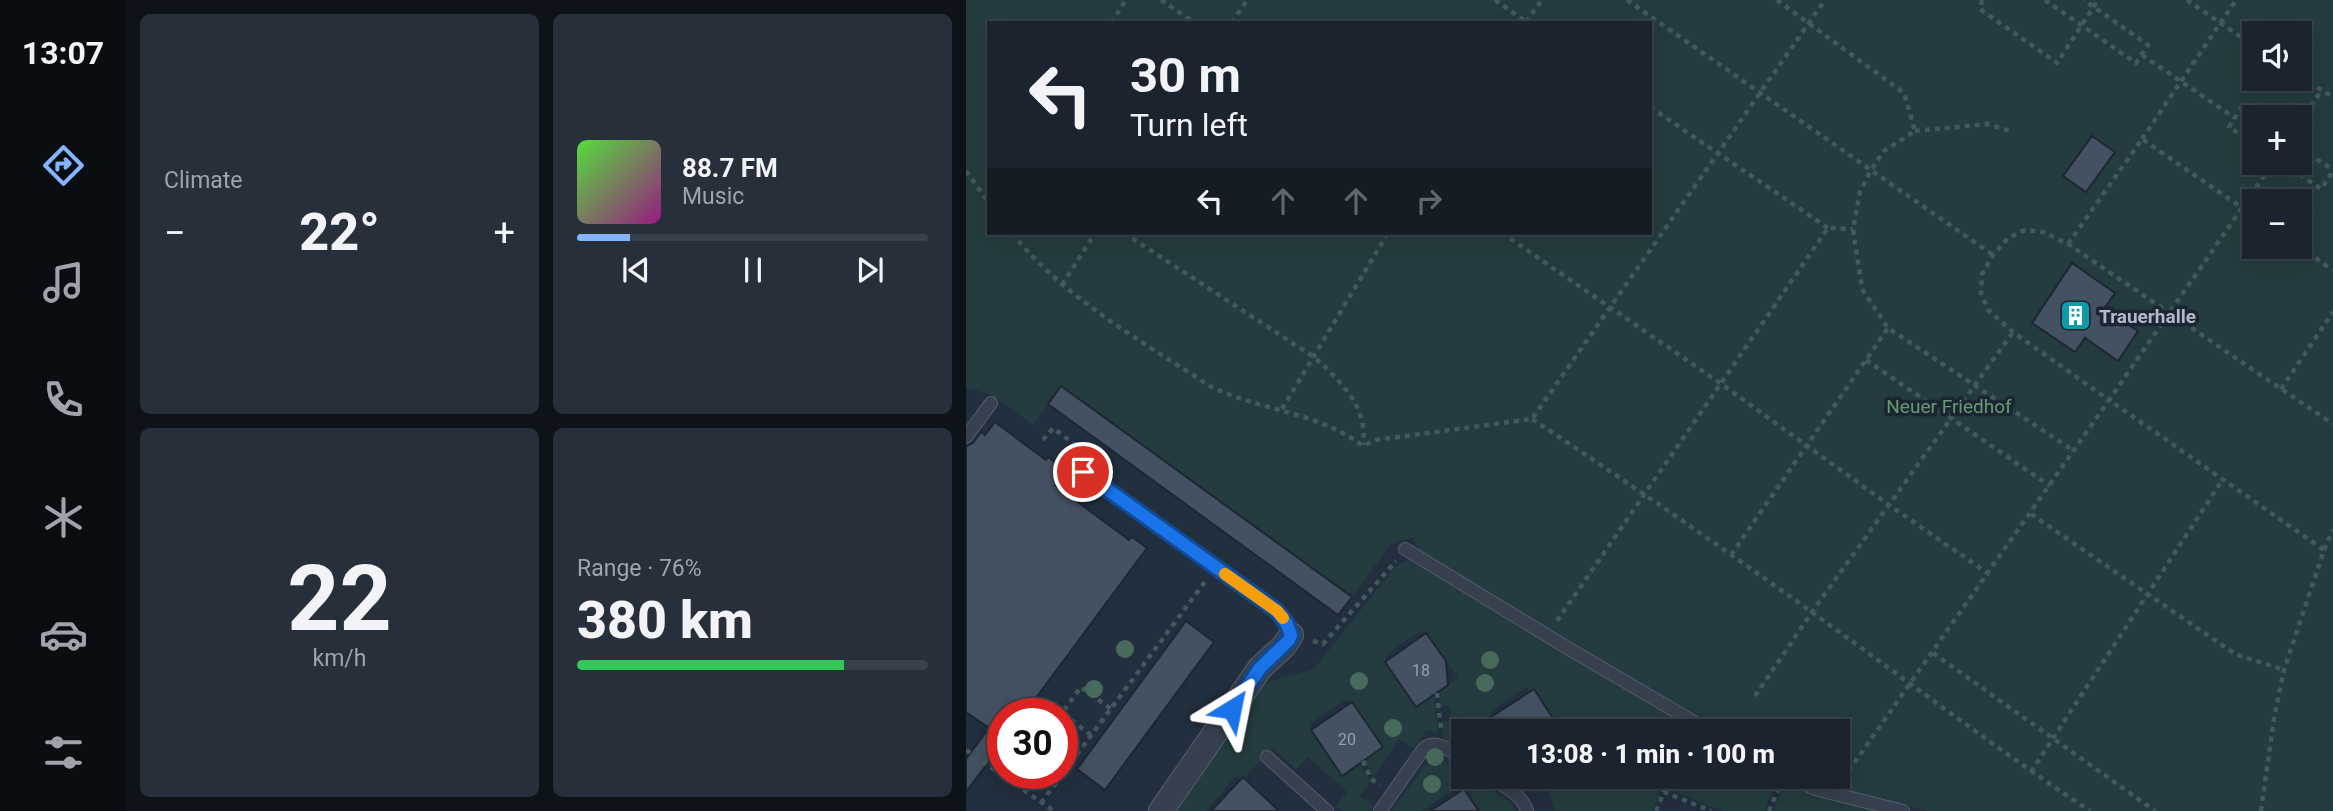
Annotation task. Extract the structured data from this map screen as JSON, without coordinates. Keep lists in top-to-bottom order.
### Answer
{
  "parks": ["Neuer Friedhof"],
  "places": {
    "building": ["Trauerhalle"]
  },
  "house_numbers": ["18", "20"],
  "page": {
    "tabs": "13:07",
    "tile": [
      "Climate",
      ["22", "km/h"],
      ["Range · 76%", "380 km"]
    ],
    "map_buttons": ["+", "−"],
    "turn": ["30 m", "Turn left"],
    "song": ["88.7 FM", "Music"],
    "heat": ["−", "22°", "+"],
    "limit": "30",
    "trip": "13:08 · 1 min · 100 m"
  }
}
